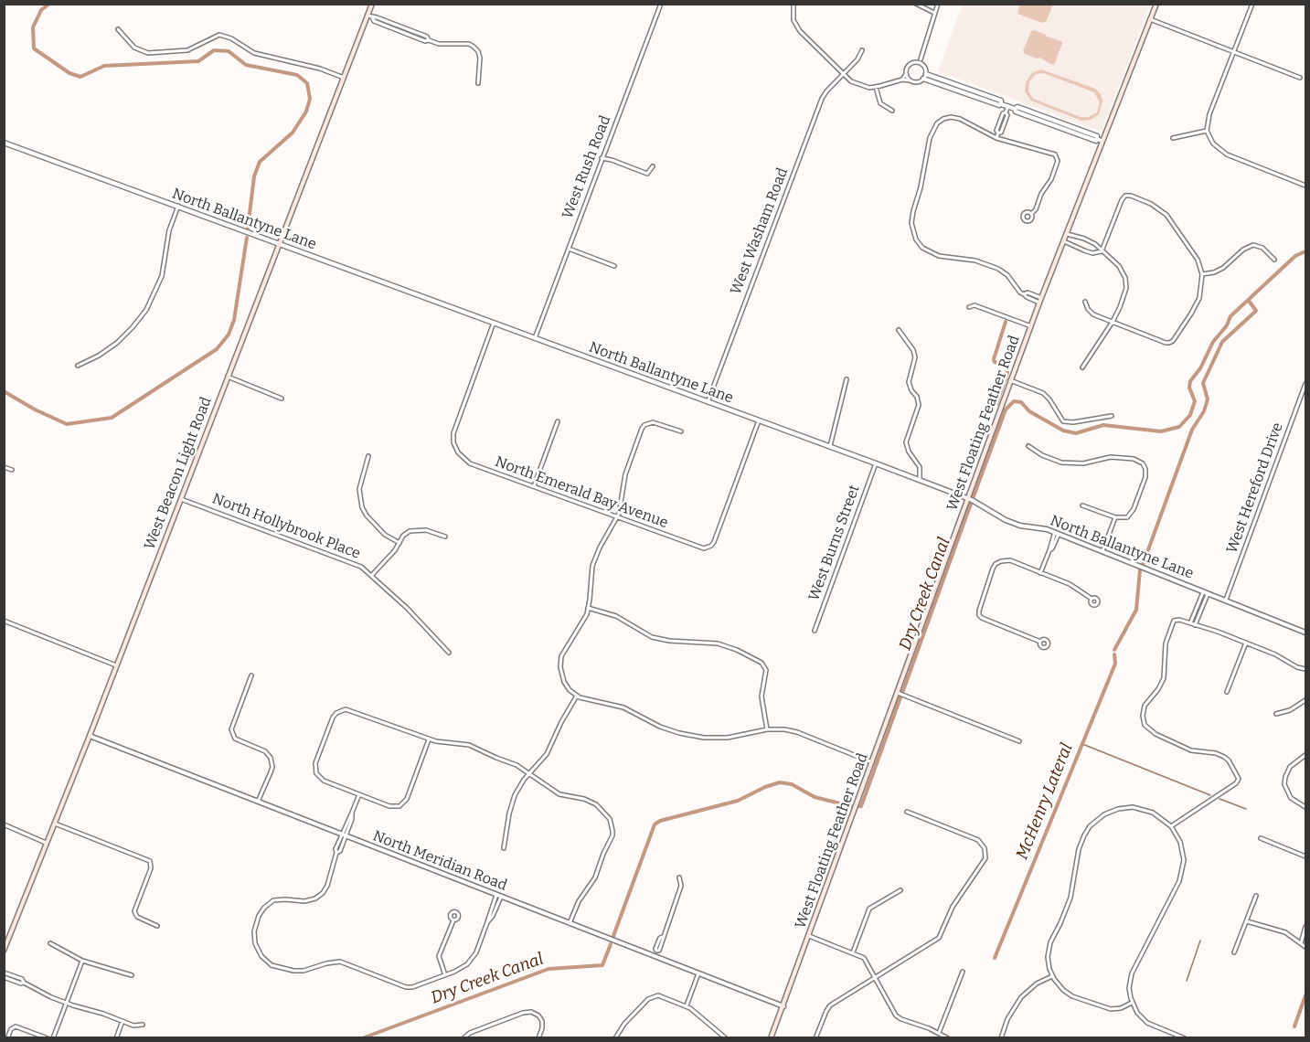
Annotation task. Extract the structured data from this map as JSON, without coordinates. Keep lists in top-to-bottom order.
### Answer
{
  "streets": {
    "main road": ["West Floating Feather Road", "West Beacon Light Road"],
    "street": [
      "West Rush Road",
      "North Ballantyne Lane",
      "West Washam Road",
      "West Hereford Drive",
      "North Emerald Bay Avenue",
      "North Hollybrook Place",
      "West Burns Street",
      "North Meridian Road"
    ]
  },
  "crossings": [
    ["West Rush Road", "North Ballantyne Lane"],
    ["North Ballantyne Lane", "West Washam Road"],
    ["North Ballantyne Lane", "West Floating Feather Road"],
    ["North Ballantyne Lane", "West Beacon Light Road"],
    ["North Ballantyne Lane", "West Hereford Drive"],
    ["North Ballantyne Lane", "North Emerald Bay Avenue"],
    ["North Ballantyne Lane", "West Burns Street"],
    ["West Floating Feather Road", "North Meridian Road"],
    ["West Beacon Light Road", "North Hollybrook Place"],
    ["West Beacon Light Road", "North Meridian Road"]
  ],
  "water": ["Dry Creek Canal", "McHenry Lateral"]
}
